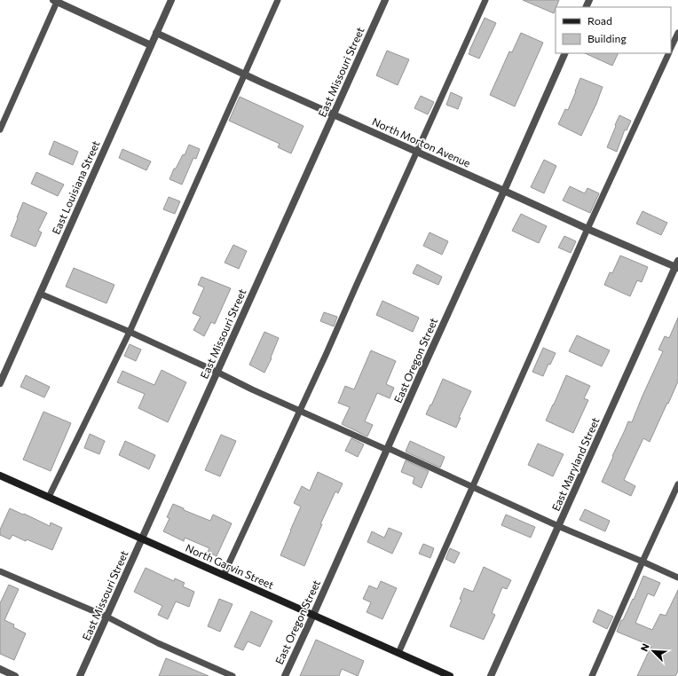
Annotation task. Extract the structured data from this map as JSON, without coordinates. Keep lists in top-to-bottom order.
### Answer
{
  "streets": {
    "main road": ["North Garvin Street"],
    "street": [
      "East Missouri Street",
      "North Morton Avenue",
      "East Louisiana Street",
      "East Oregon Street",
      "East Maryland Street"
    ]
  },
  "crossings": [
    ["East Missouri Street", "North Morton Avenue"],
    ["East Missouri Street", "North Garvin Street"],
    ["North Morton Avenue", "East Louisiana Street"],
    ["North Morton Avenue", "East Oregon Street"],
    ["North Morton Avenue", "East Maryland Street"],
    ["East Oregon Street", "North Garvin Street"]
  ],
  "legend": ["Road", "Building"],
  "north": "top left"
}
